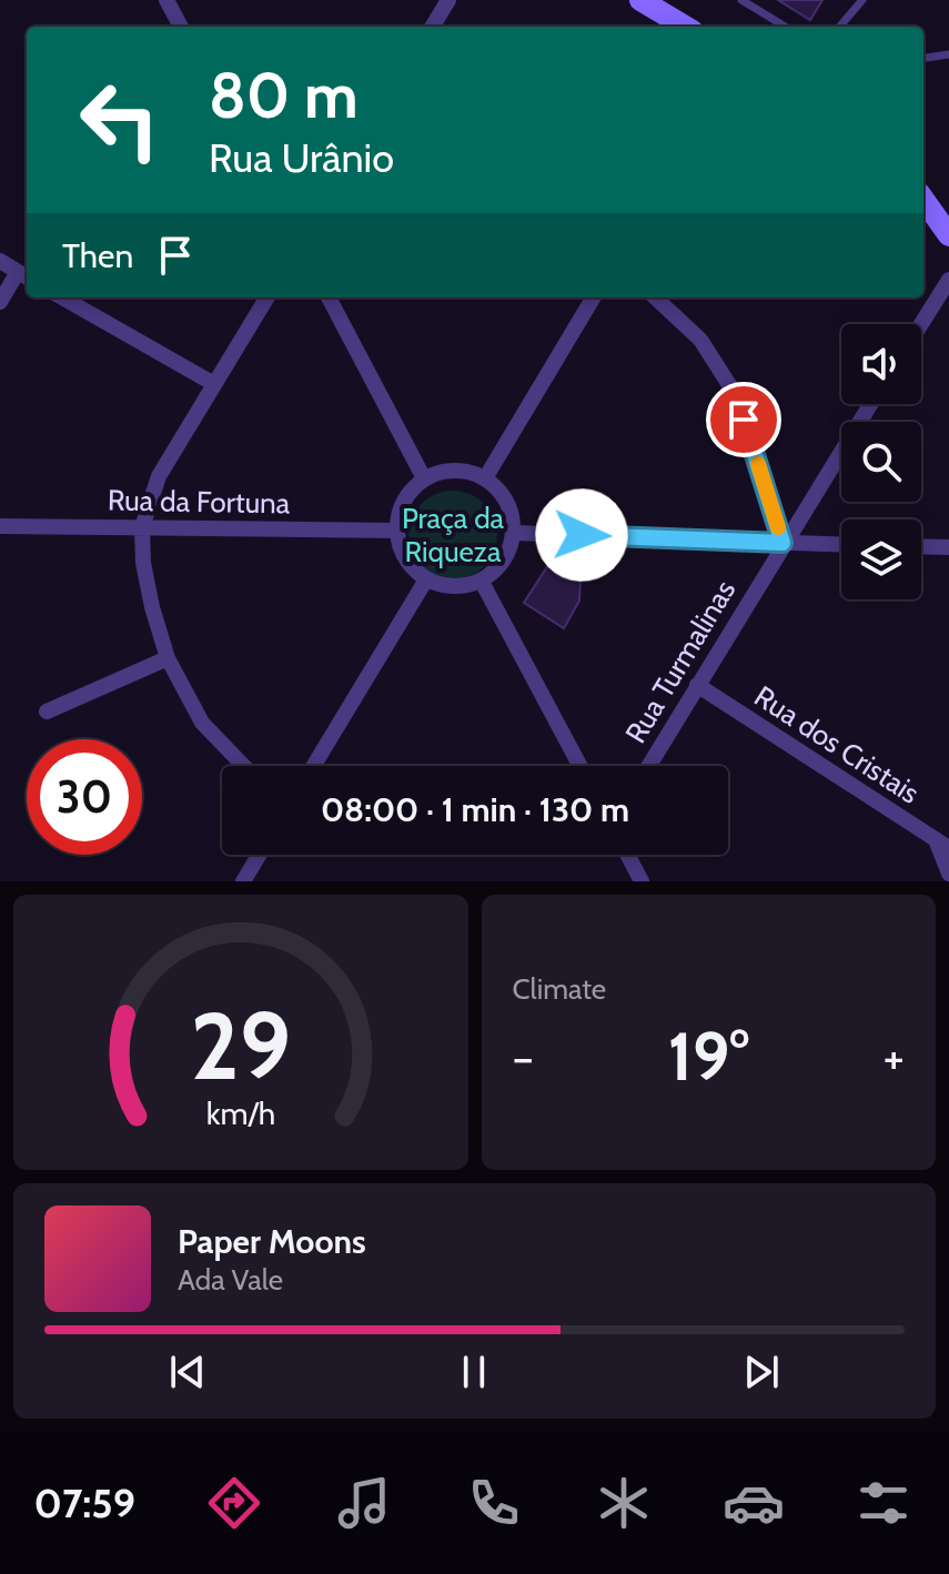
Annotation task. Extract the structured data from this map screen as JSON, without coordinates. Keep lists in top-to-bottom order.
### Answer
{
  "streets": {
    "street": ["Rua da Fortuna", "Rua Turmalinas", "Rua dos Cristais"]
  },
  "crossings": [
    ["Rua Turmalinas", "Rua dos Cristais"]
  ],
  "parks": ["Praça da Riqueza"],
  "page": {
    "turn": ["80 m", "Rua Urânio"],
    "then": "Then",
    "limit": "30",
    "trip": "08:00 · 1 min · 130 m",
    "tile": "Climate",
    "heat": ["−", "19°", "+"],
    "song": ["Paper Moons", "Ada Vale"],
    "tabs": "07:59",
    "gauge": ["29", "km/h"]
  }
}
